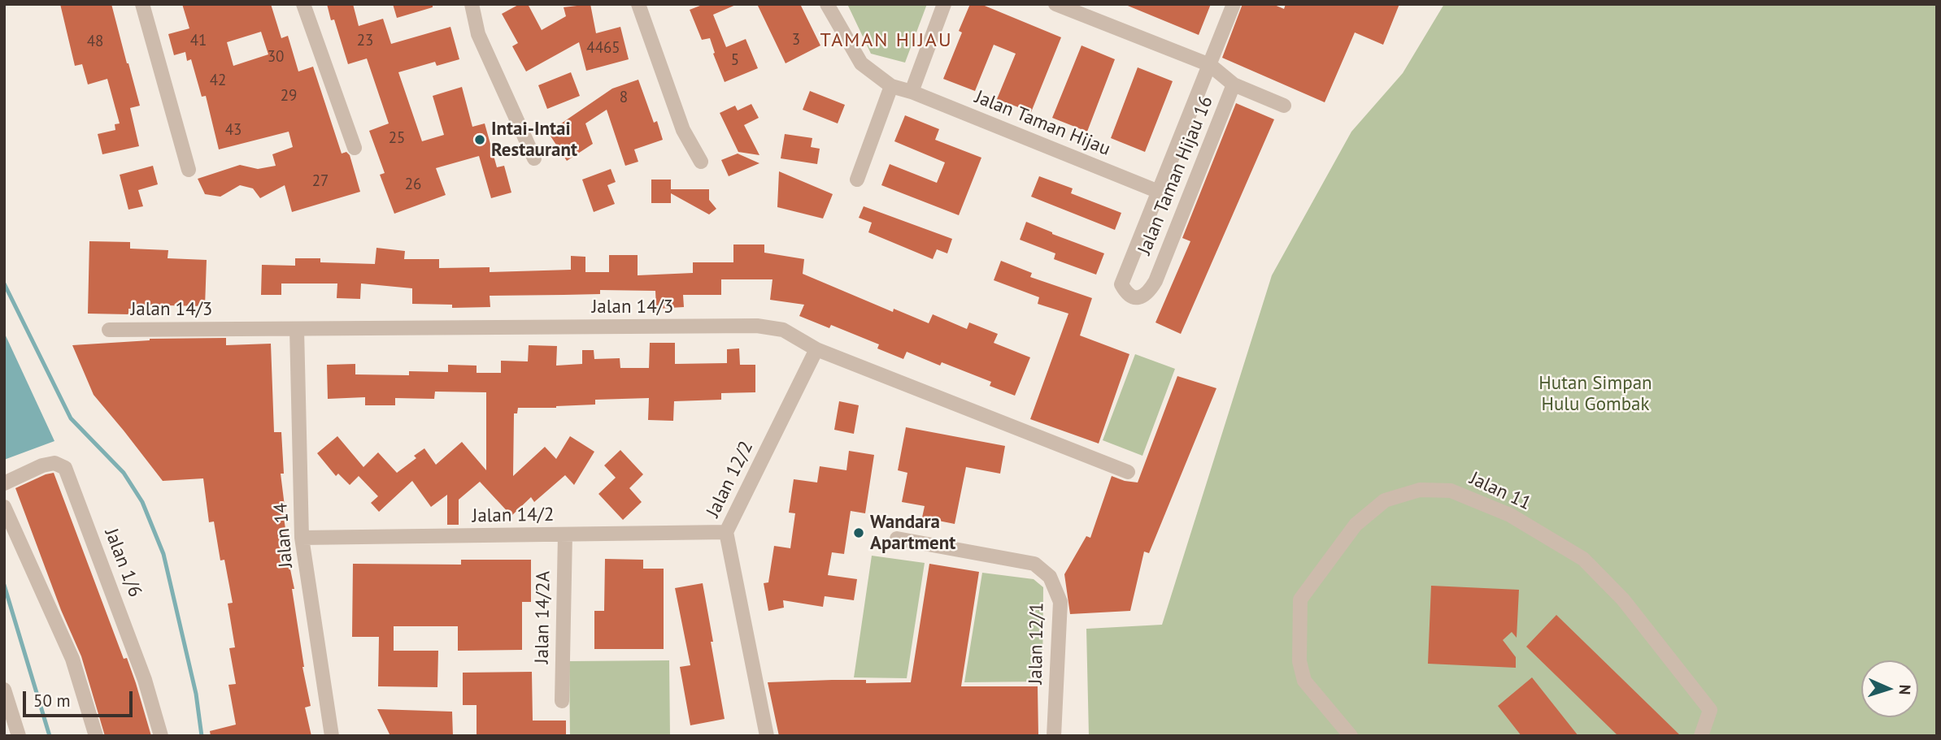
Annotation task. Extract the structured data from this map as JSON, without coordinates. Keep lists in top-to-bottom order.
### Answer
{
  "streets": {
    "street": [
      "Jalan Taman Hijau",
      "Jalan Taman Hijau 16",
      "Jalan 14/3",
      "Jalan 12/2",
      "Jalan 11",
      "Jalan 14/2",
      "Jalan 14",
      "Jalan 1/6",
      "Jalan 14/2A",
      "Jalan 12/1"
    ]
  },
  "crossings": [
    ["Jalan Taman Hijau", "Jalan Taman Hijau 16"],
    ["Jalan 14/3", "Jalan 12/2"],
    ["Jalan 14/3", "Jalan 14"],
    ["Jalan 12/2", "Jalan 14/2"],
    ["Jalan 14/2", "Jalan 14"],
    ["Jalan 14/2", "Jalan 14/2A"]
  ],
  "districts": ["TAMAN HIJAU"],
  "parks": ["Hutan Simpan Hulu Gombak"],
  "places": ["Intai-Intai Restaurant", "Wandara Apartment"],
  "house_numbers": [
    "3",
    "41",
    "23",
    "48",
    "4465",
    "30",
    "5",
    "42",
    "29",
    "8",
    "43",
    "25",
    "27",
    "26"
  ],
  "scale_bar": "50 m",
  "north": "right"
}
